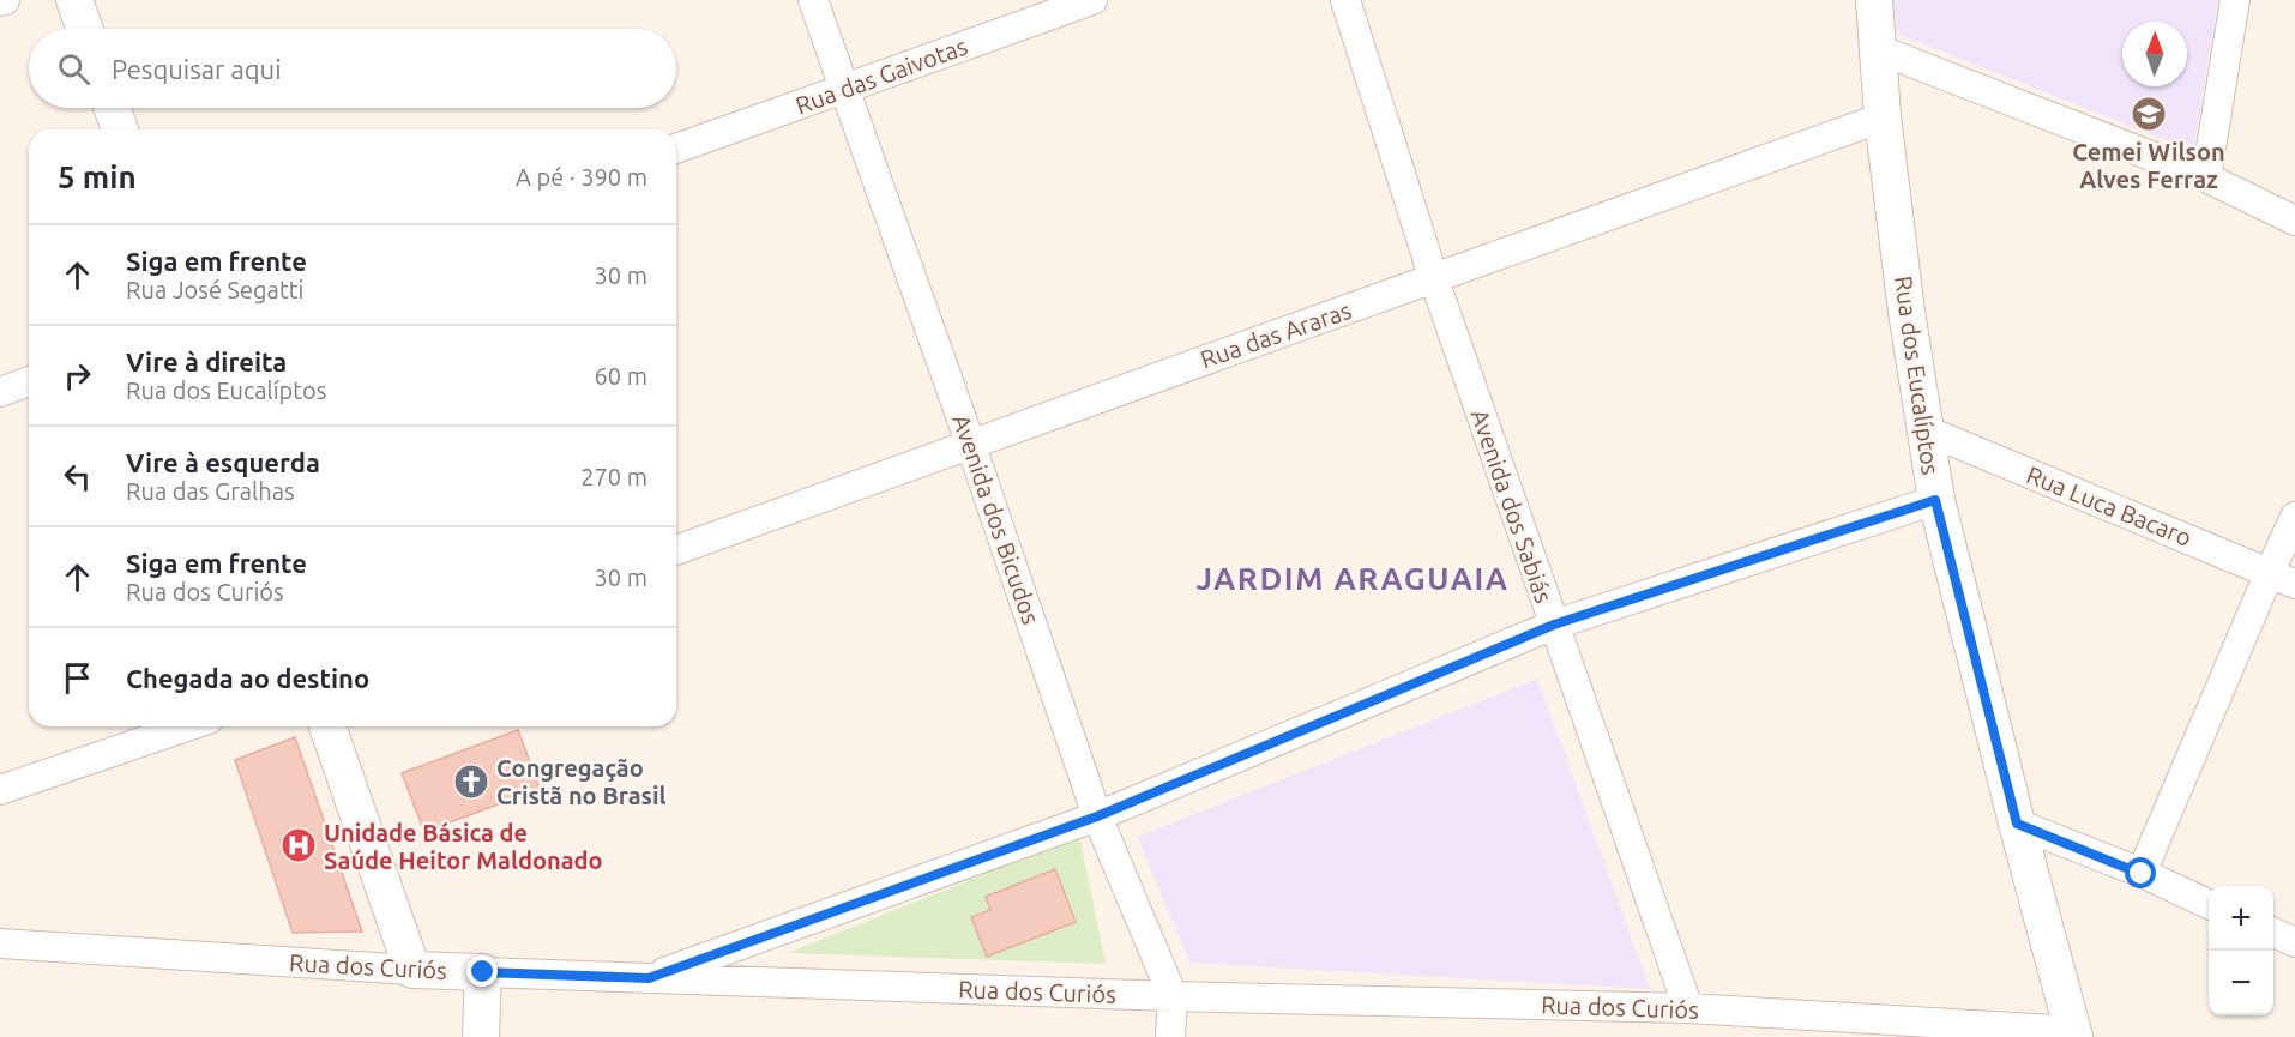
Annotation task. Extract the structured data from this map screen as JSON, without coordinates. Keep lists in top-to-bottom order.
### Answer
{
  "streets": {
    "street": [
      "Rua das Gaivotas",
      "Rua das Araras",
      "Rua dos Eucalíptos",
      "Avenida dos Sabiás",
      "Rua Luca Bacaro",
      "Avenida dos Bicudos",
      "Rua dos Curiós"
    ]
  },
  "crossings": [
    ["Rua das Gaivotas", "Avenida dos Bicudos"],
    ["Rua das Araras", "Rua dos Eucalíptos"],
    ["Rua das Araras", "Avenida dos Sabiás"],
    ["Rua das Araras", "Avenida dos Bicudos"],
    ["Rua dos Eucalíptos", "Rua Luca Bacaro"],
    ["Rua dos Eucalíptos", "Rua dos Curiós"],
    ["Avenida dos Sabiás", "Rua dos Curiós"],
    ["Avenida dos Bicudos", "Rua dos Curiós"]
  ],
  "districts": ["JARDIM ARAGUAIA"],
  "places": {
    "school or university": ["Cemei Wilson Alves Ferraz"],
    "church": ["Congregação Cristã no Brasil"],
    "hospital": ["Unidade Básica de Saúde Heitor Maldonado"]
  },
  "north": "top",
  "page": {
    "search": "Pesquisar aqui",
    "heading": ["5 min", "A pé · 390 m"],
    "list": [
      ["Siga em frente", "Rua José Segatti", "30 m"],
      ["Vire à direita", "Rua dos Eucalíptos", "60 m"],
      ["Vire à esquerda", "Rua das Gralhas", "270 m"],
      ["Siga em frente", "Rua dos Curiós", "30 m"],
      "Chegada ao destino"
    ],
    "map_buttons": ["+", "−"]
  }
}
